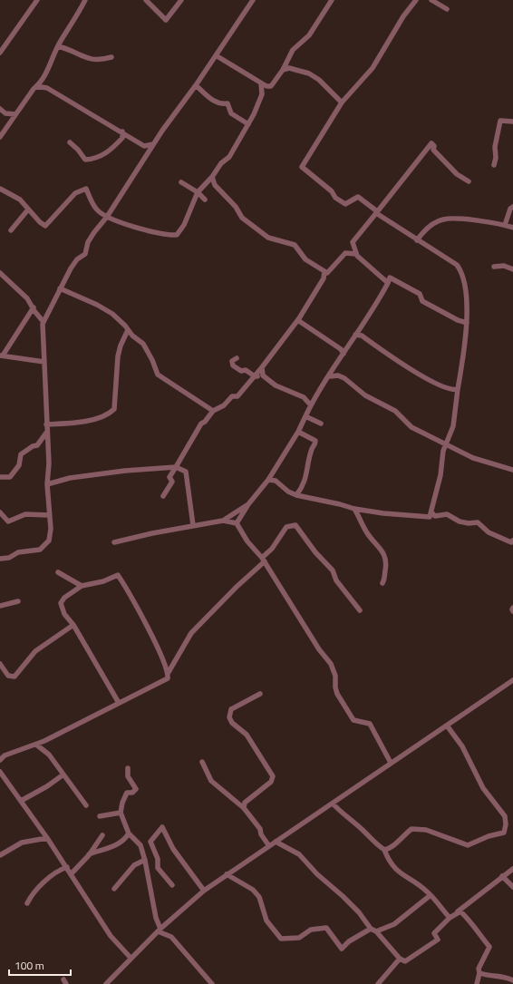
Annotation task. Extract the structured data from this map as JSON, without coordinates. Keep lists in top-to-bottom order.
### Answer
{
  "scale_bar": "100 m"
}
